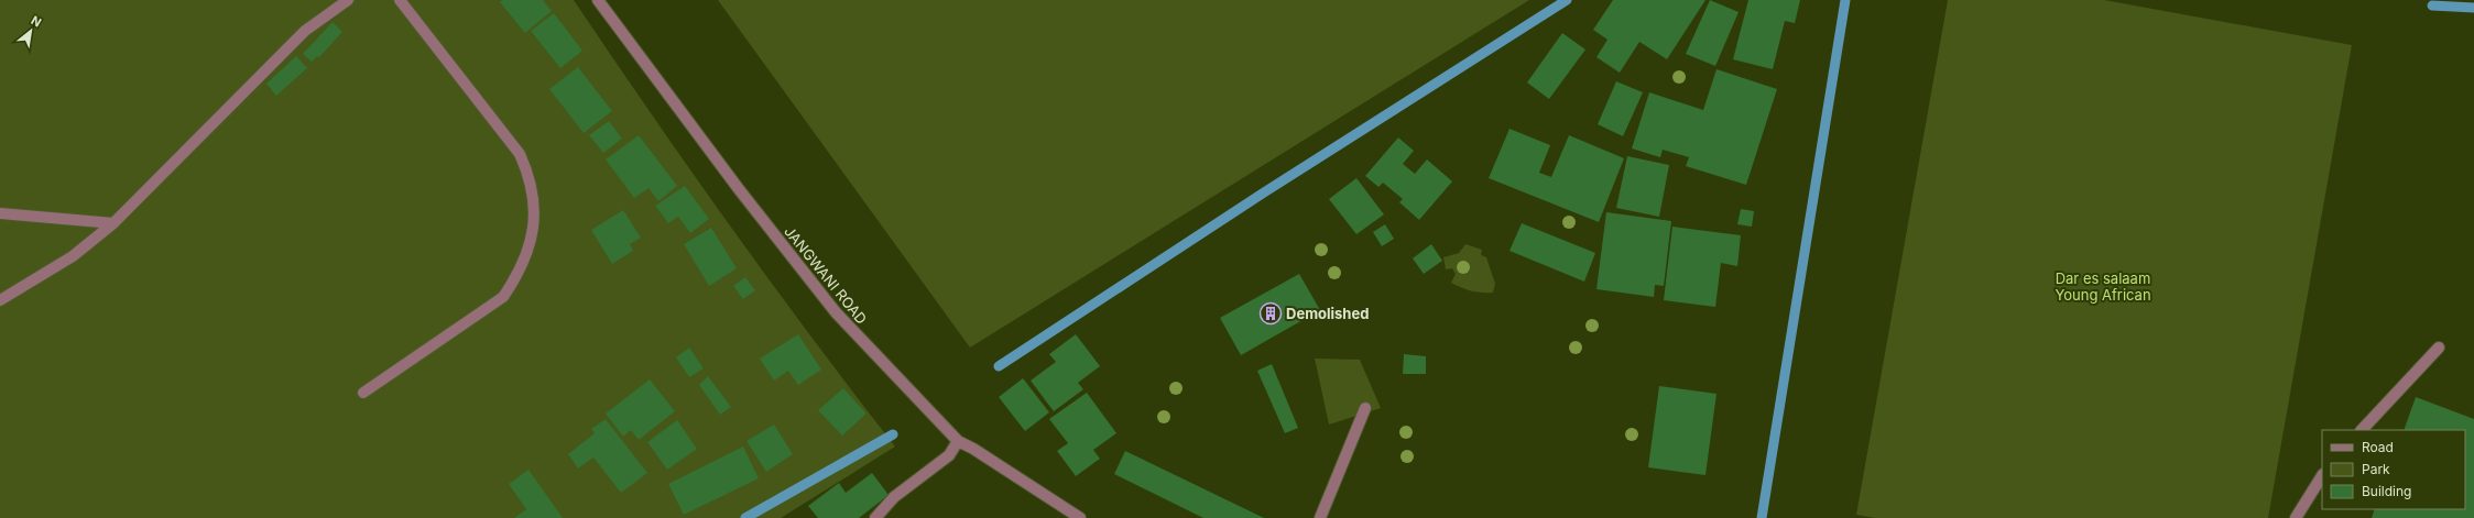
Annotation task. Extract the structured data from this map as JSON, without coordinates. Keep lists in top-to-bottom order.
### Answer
{
  "streets": {
    "street": ["JANGWANI ROAD"]
  },
  "parks": ["Dar es salaam Young African"],
  "places": {
    "building": ["Demolished"]
  },
  "legend": ["Road", "Park", "Building"],
  "north": "top right"
}
